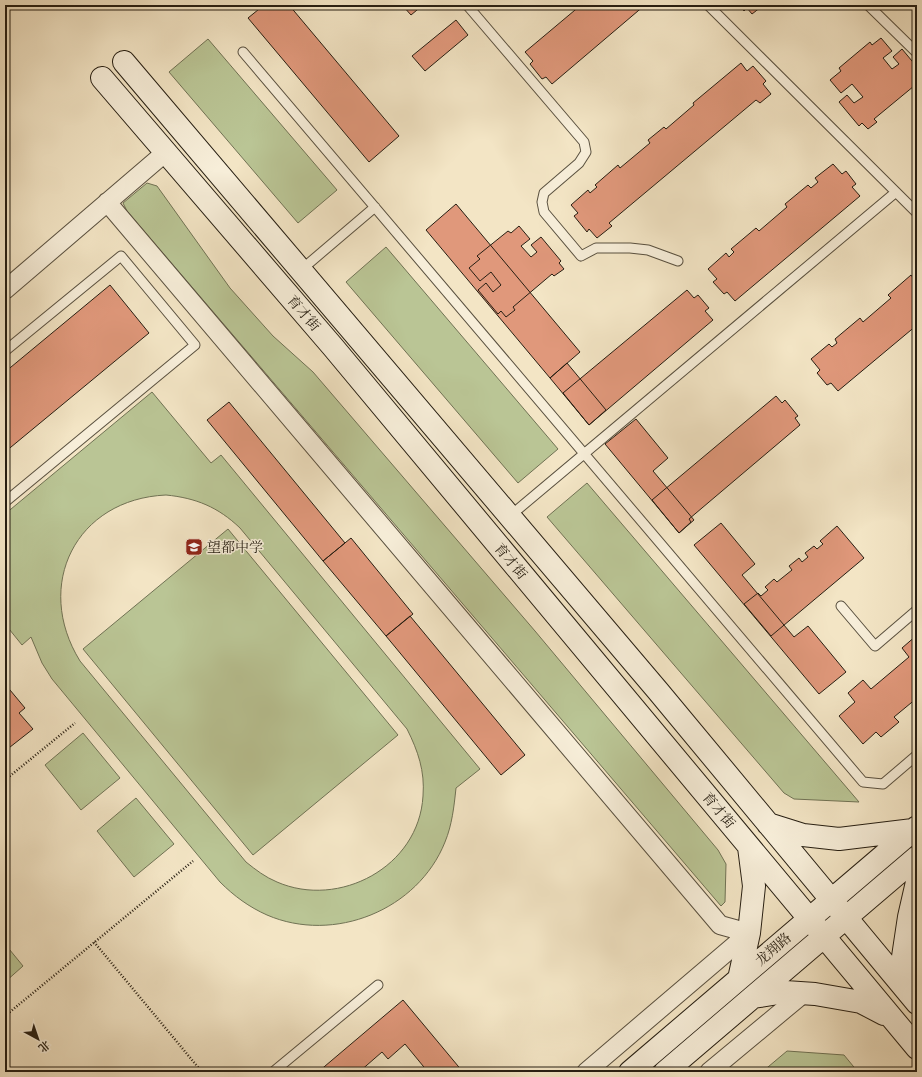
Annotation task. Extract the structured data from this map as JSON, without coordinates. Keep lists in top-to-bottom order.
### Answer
{
  "streets": {
    "street": ["育才街", "龙翔路"]
  },
  "crossings": [
    ["育才街", "龙翔路"]
  ],
  "places": {
    "school or university": ["望都中学"]
  },
  "north": "bottom right"
}
